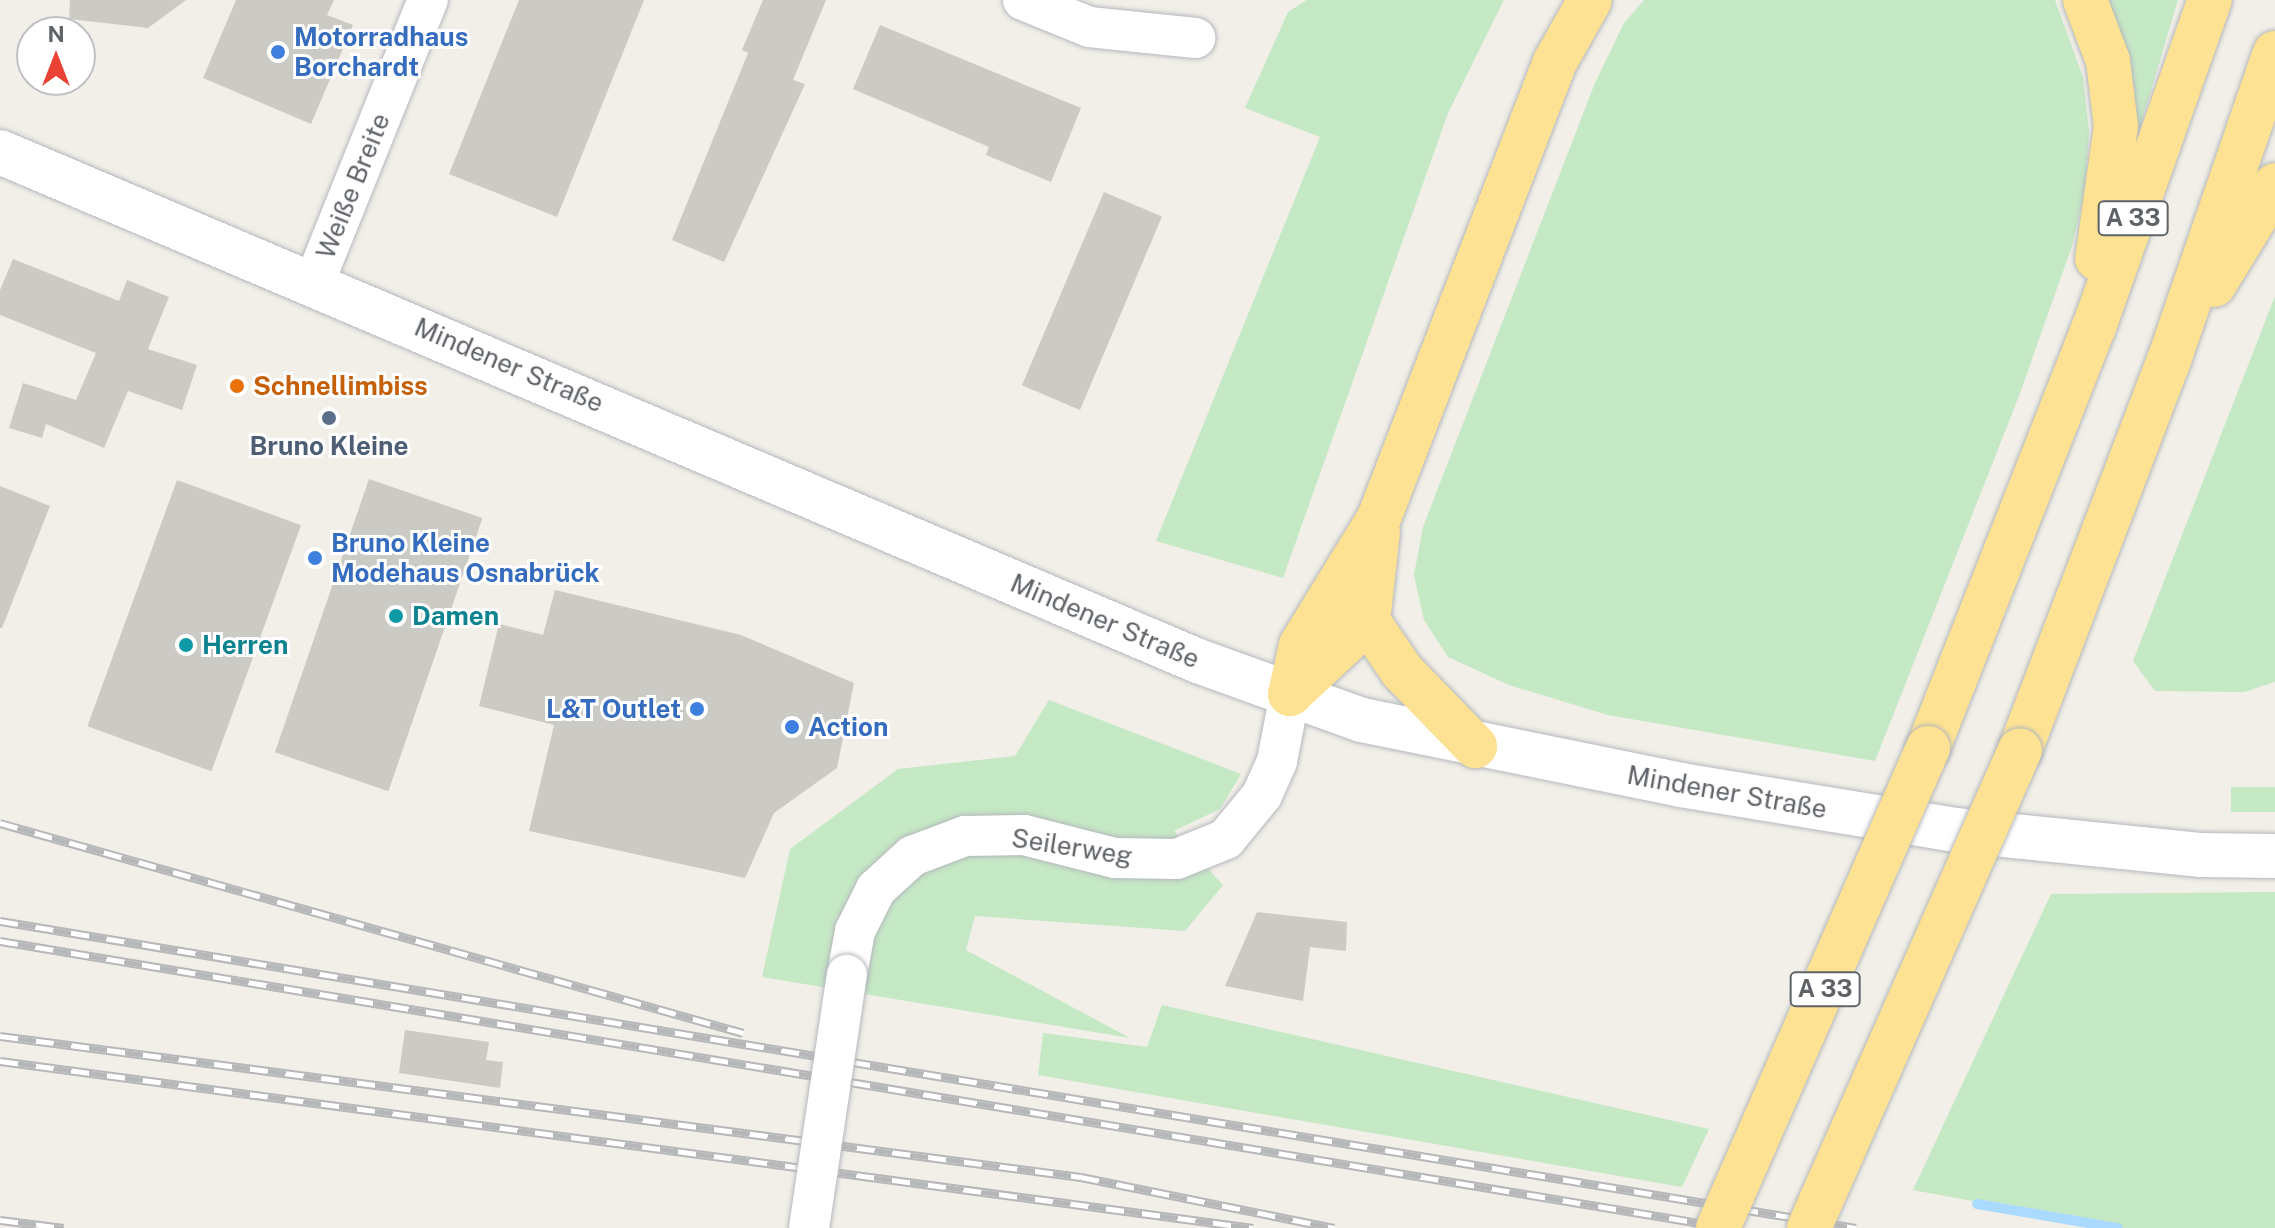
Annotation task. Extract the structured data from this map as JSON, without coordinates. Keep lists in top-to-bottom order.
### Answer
{
  "streets": {
    "highway": ["A 33"],
    "main road": ["Mindener Straße"],
    "street": ["Weiße Breite", "Seilerweg"]
  },
  "crossings": [
    ["Weiße Breite", "Mindener Straße"],
    ["Mindener Straße", "Seilerweg"]
  ],
  "places": [
    "Motorradhaus Borchardt",
    "Schnellimbiss",
    "Bruno Kleine",
    "Bruno Kleine Modehaus Osnabrück",
    "Damen",
    "Herren",
    "L&T Outlet",
    "Action"
  ],
  "north": "top"
}
